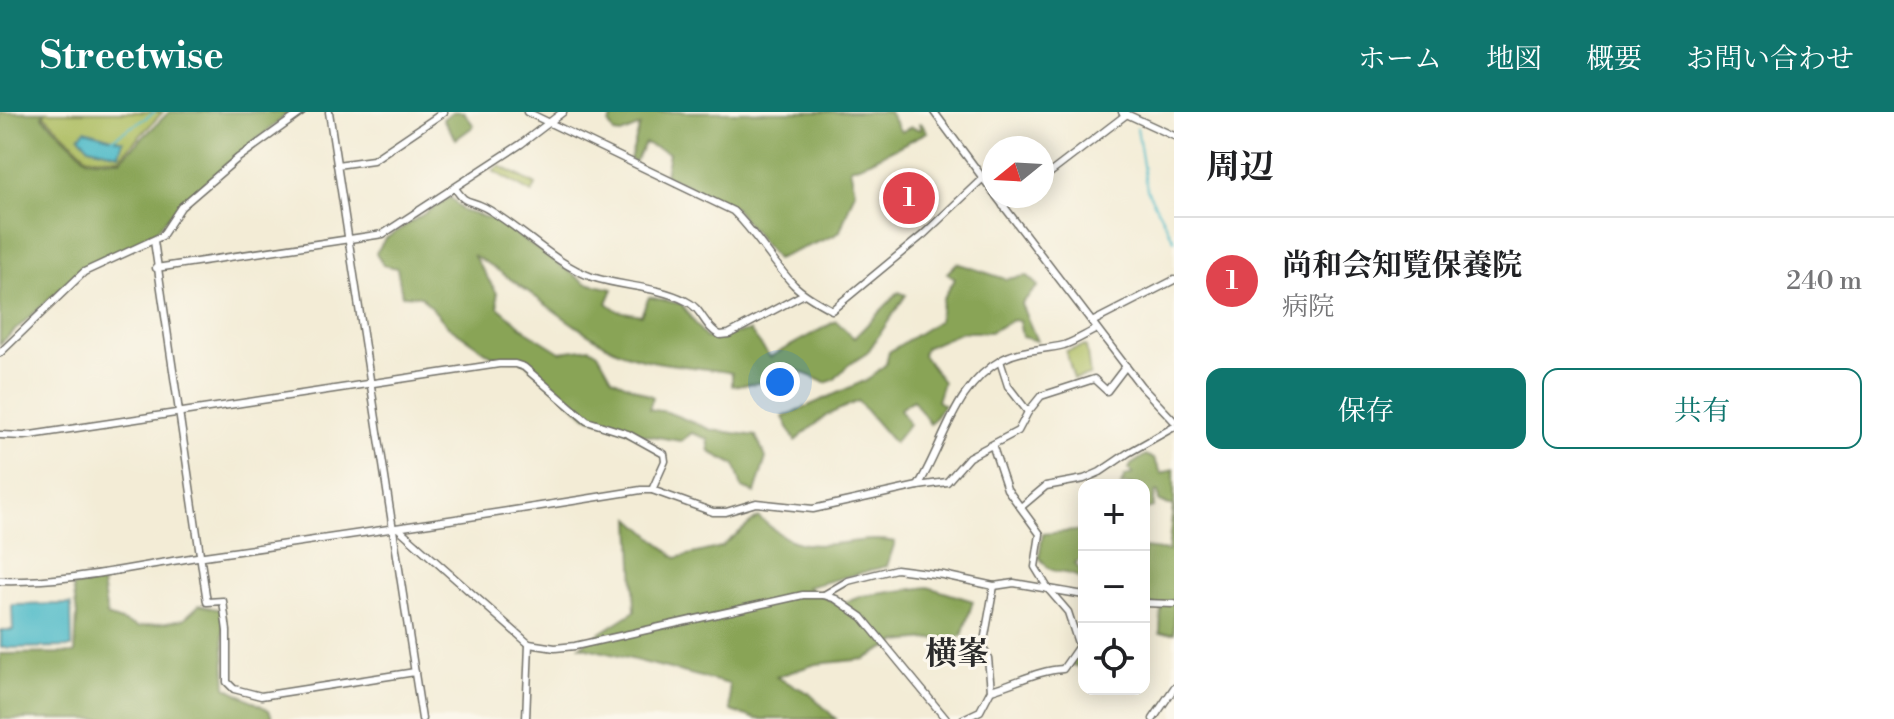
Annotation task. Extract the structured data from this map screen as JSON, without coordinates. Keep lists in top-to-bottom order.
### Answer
{
  "districts": ["横峯"],
  "north": "left",
  "page": {
    "header": "Streetwise",
    "nav": [
      "ホーム",
      "地図",
      "概要",
      "お問い合わせ"
    ],
    "heading": "周辺",
    "pins": "1",
    "list": [
      {
        "mark": "1",
        "name": "尚和会知覧保養院",
        "note": "病院",
        "value": "240 m"
      }
    ],
    "buttons": ["保存", "共有"],
    "map_buttons": ["+", "−"]
  }
}
